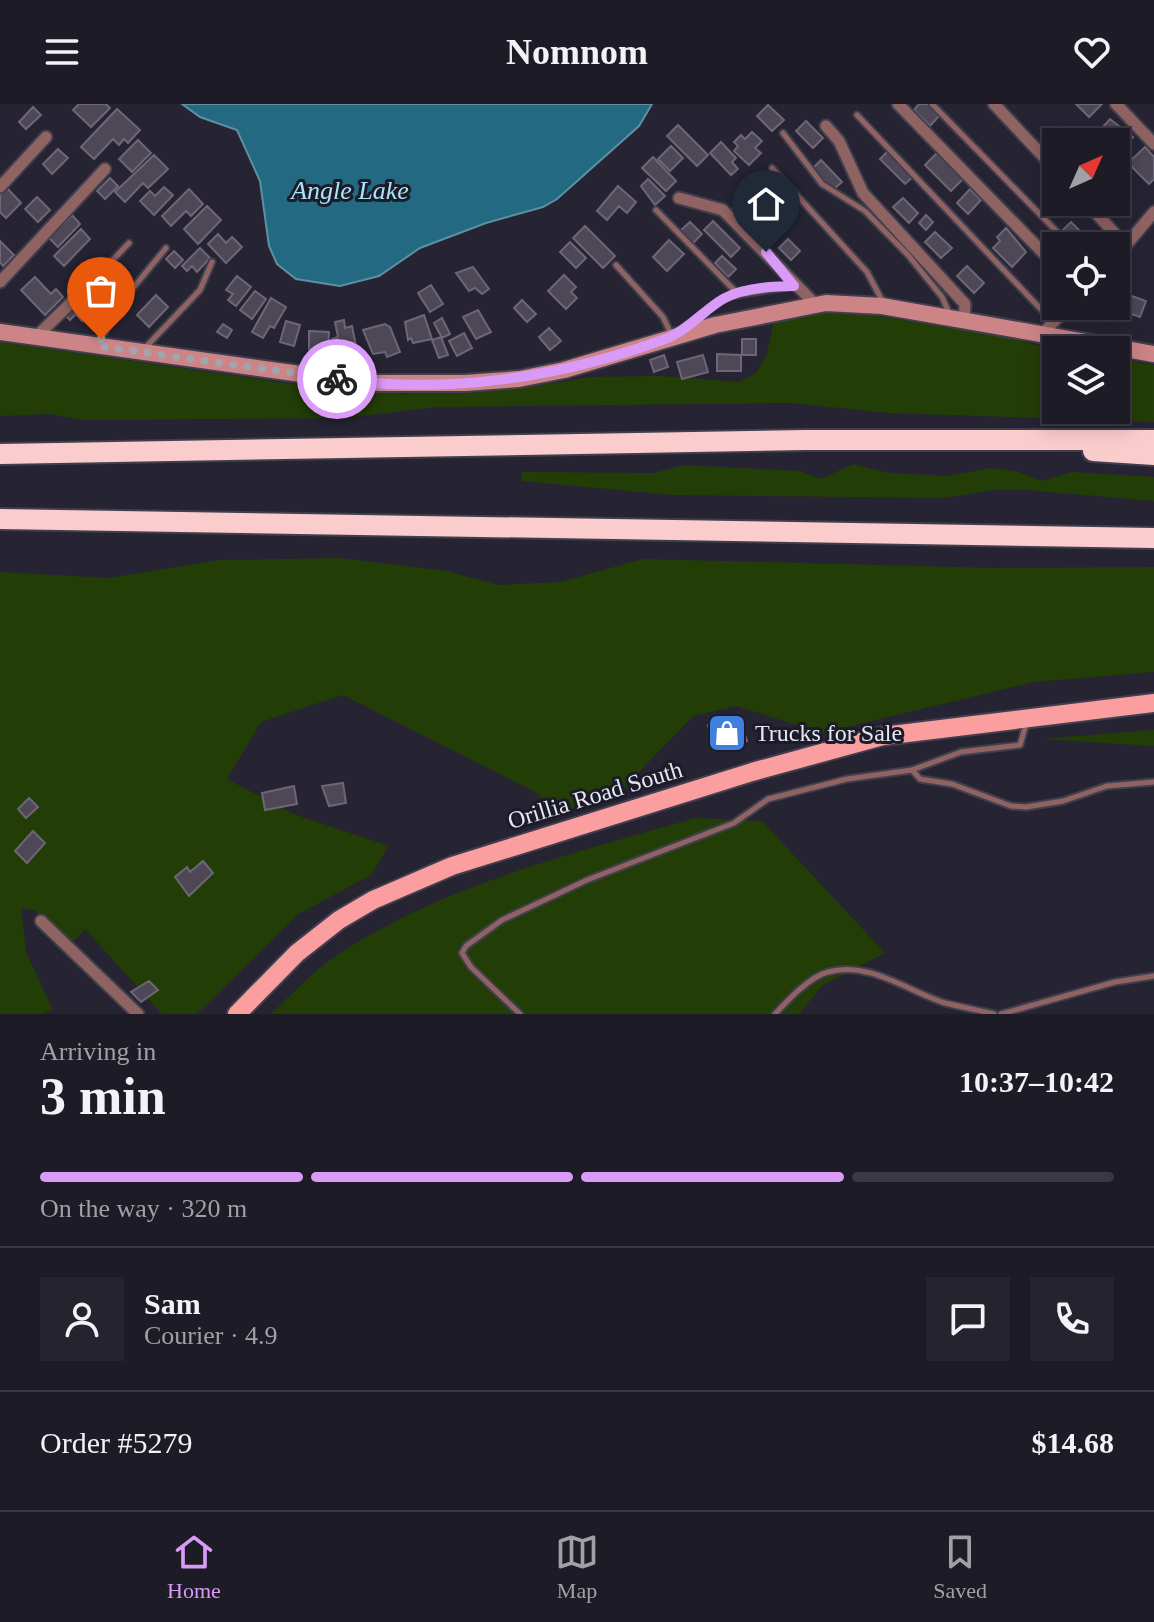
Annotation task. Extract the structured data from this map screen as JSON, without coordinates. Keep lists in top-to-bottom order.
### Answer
{
  "streets": {
    "main road": ["Orillia Road South"]
  },
  "water": ["Angle Lake"],
  "places": {
    "shop": ["Trucks for Sale"]
  },
  "north": "top right",
  "page": {
    "header": "Nomnom",
    "heading": ["3 min", "Arriving in", "10:37–10:42"],
    "panel": [
      "Sam",
      "Courier · 4.9",
      "Order #5279",
      "$14.68"
    ],
    "bar": "On the way · 320 m",
    "tabs": ["Home", "Map", "Saved"]
  }
}
